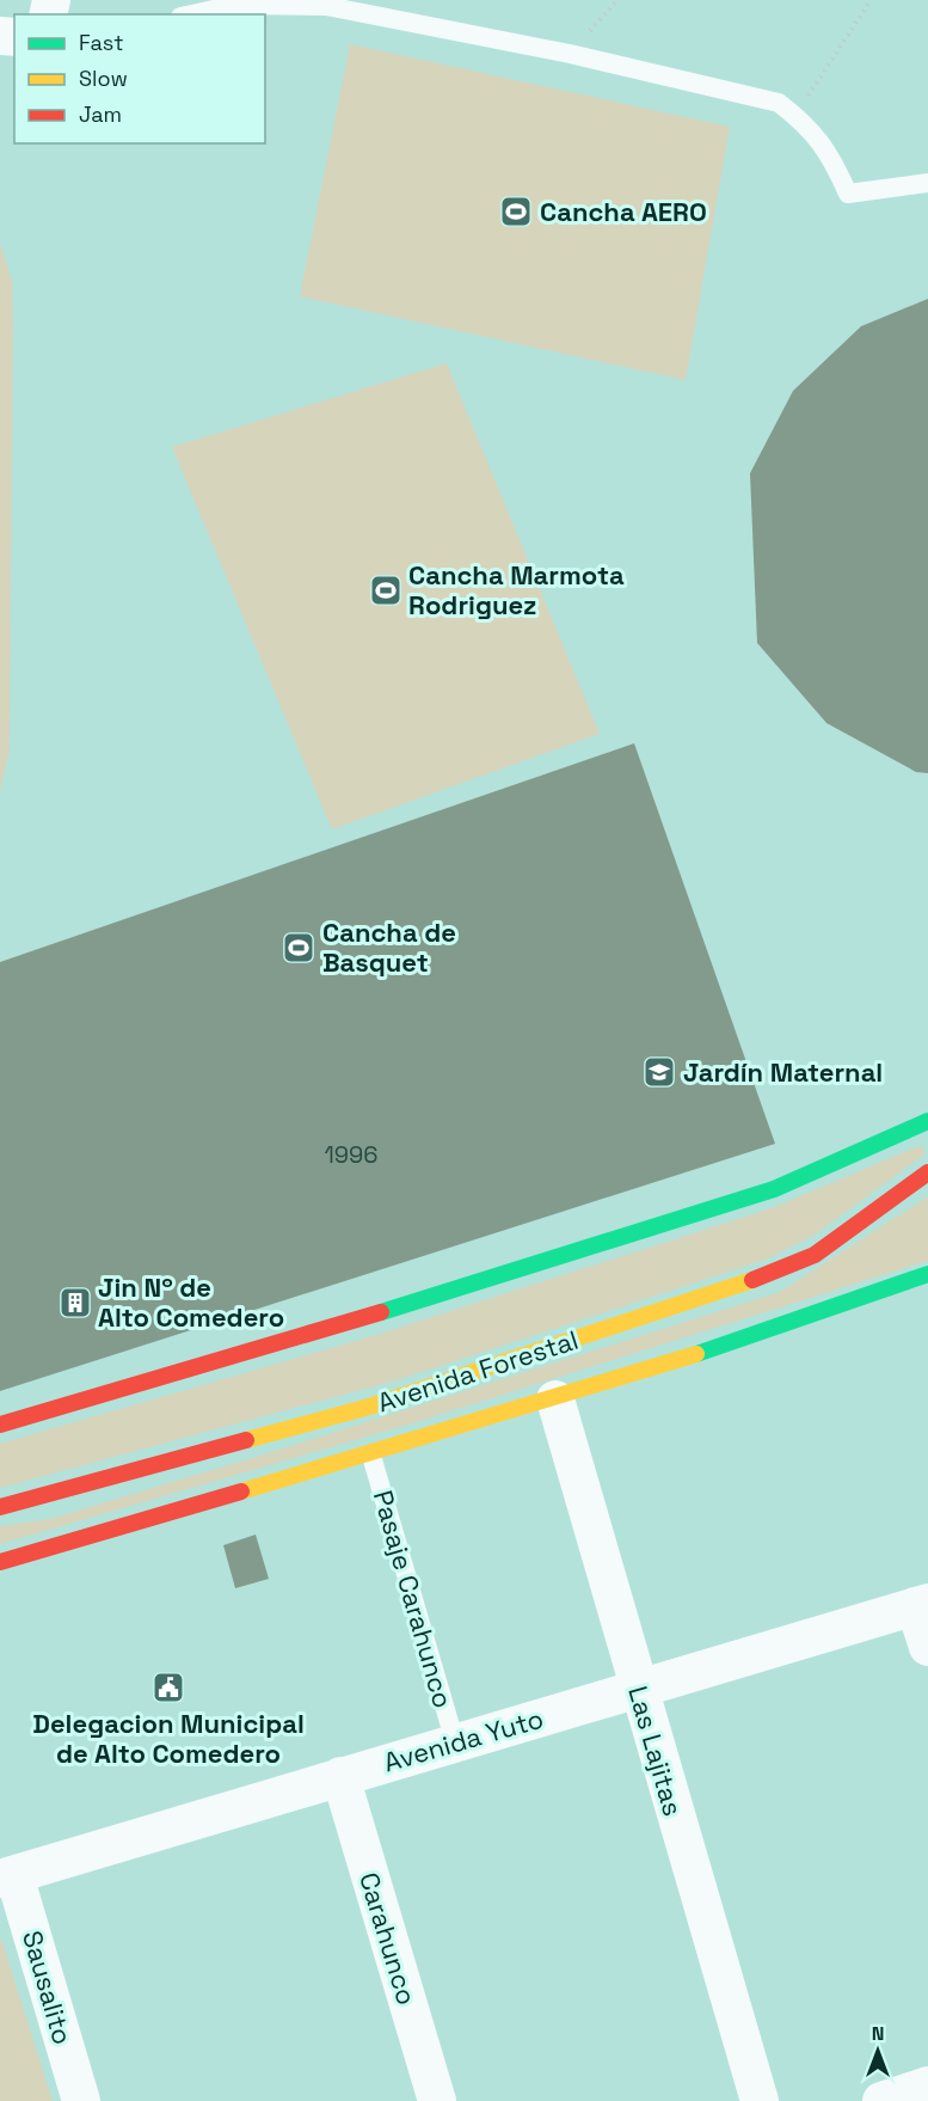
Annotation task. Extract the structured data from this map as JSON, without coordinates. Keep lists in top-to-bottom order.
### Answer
{
  "streets": {
    "main road": ["Avenida Forestal"],
    "street": [
      "Avenida Yuto",
      "Las Lajitas",
      "Carahunco",
      "Sausalito"
    ],
    "lane": ["Pasaje Carahunco"]
  },
  "crossings": [
    ["Avenida Forestal", "Pasaje Carahunco"],
    ["Avenida Forestal", "Las Lajitas"],
    ["Pasaje Carahunco", "Avenida Yuto"],
    ["Avenida Yuto", "Las Lajitas"],
    ["Avenida Yuto", "Carahunco"],
    ["Avenida Yuto", "Sausalito"]
  ],
  "places": {
    "sports": ["Cancha AERO", "Cancha Marmota Rodriguez", "Cancha de Basquet"],
    "school or university": ["Jardín Maternal"],
    "building": ["Jin Nº de Alto Comedero"],
    "public building": ["Delegacion Municipal de Alto Comedero"]
  },
  "house_numbers": ["1996"],
  "legend": ["Fast", "Slow", "Jam"],
  "north": "top"
}
